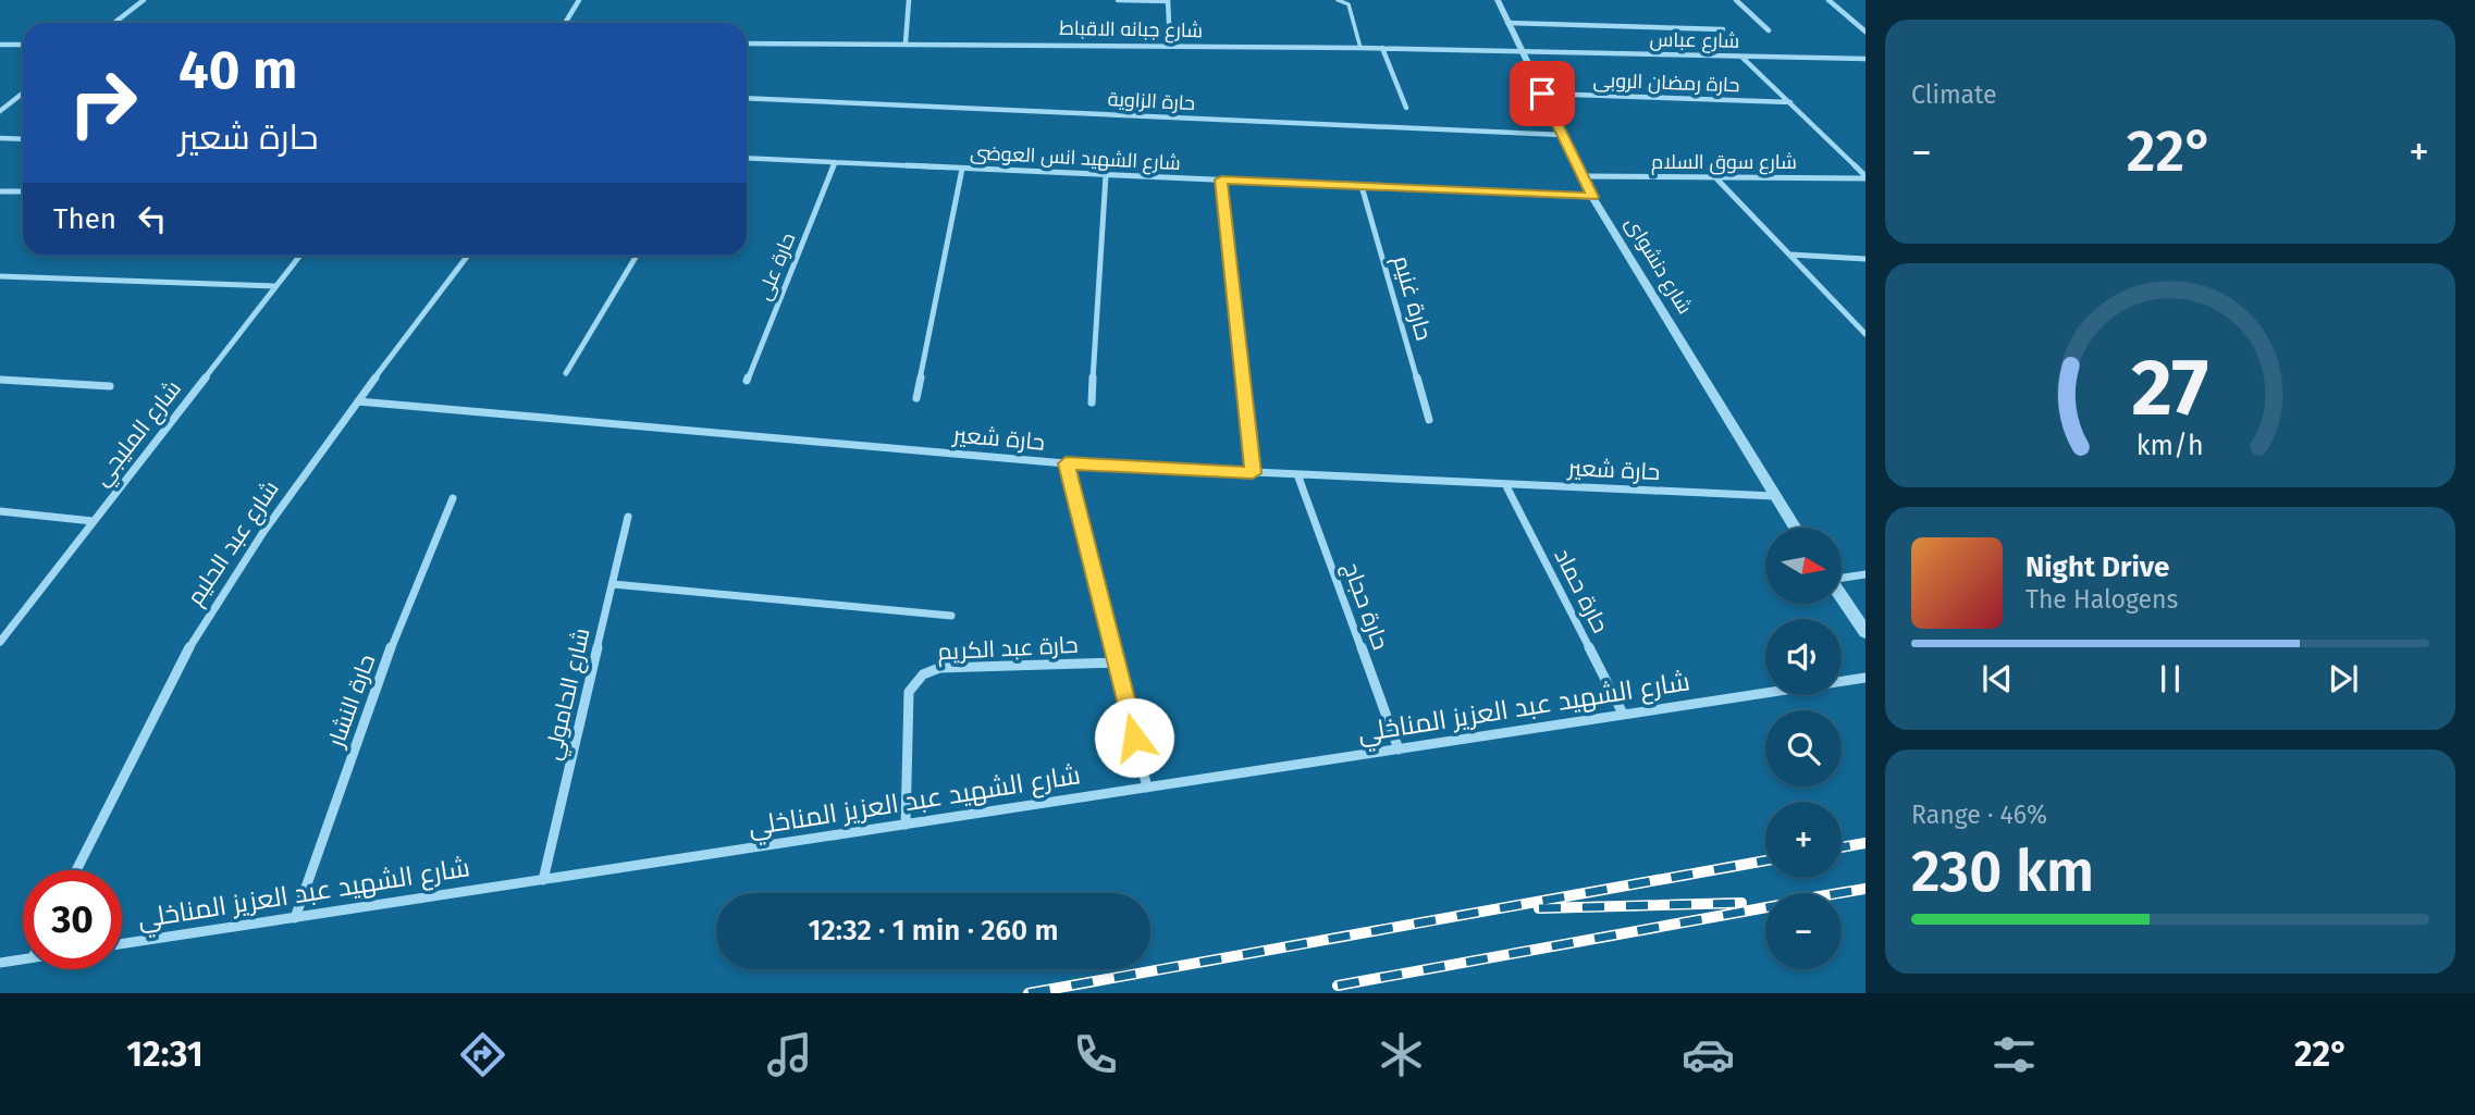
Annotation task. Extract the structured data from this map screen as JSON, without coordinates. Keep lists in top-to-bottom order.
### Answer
{
  "streets": {
    "street": [
      "شارع جبانه الاقباط",
      "شارع عباس",
      "حارة رمضان الروبى",
      "حارة الزاوية",
      "شارع الشهيد انس العوضى",
      "شارع سوق السلام",
      "شارع دنشواى",
      "حارة على",
      "حارة غنيم",
      "شارع المليجي",
      "حارة شعير",
      "شارع عبد الحليم",
      "حارة حماد",
      "حارة حجاج",
      "حارة عبد الكريم",
      "شارع الحامولي",
      "حارة النشار",
      "شارع الشهيد عبد العزيز المناخلي"
    ]
  },
  "crossings": [
    ["شارع جبانه الاقباط", "شارع عباس"],
    ["شارع جبانه الاقباط", "شارع دنشواى"],
    ["شارع عباس", "شارع دنشواى"],
    ["حارة رمضان الروبى", "شارع دنشواى"],
    ["حارة الزاوية", "شارع دنشواى"],
    ["شارع الشهيد انس العوضى", "شارع دنشواى"],
    ["شارع الشهيد انس العوضى", "حارة على"],
    ["شارع الشهيد انس العوضى", "حارة غنيم"],
    ["شارع سوق السلام", "شارع دنشواى"],
    ["شارع دنشواى", "حارة شعير"],
    ["حارة شعير", "شارع عبد الحليم"],
    ["حارة شعير", "حارة حماد"],
    ["حارة شعير", "حارة حجاج"],
    ["حارة حماد", "شارع الشهيد عبد العزيز المناخلي"],
    ["حارة حجاج", "شارع الشهيد عبد العزيز المناخلي"],
    ["حارة عبد الكريم", "شارع الشهيد عبد العزيز المناخلي"],
    ["شارع الحامولي", "شارع الشهيد عبد العزيز المناخلي"],
    ["حارة النشار", "شارع الشهيد عبد العزيز المناخلي"]
  ],
  "north": "right",
  "page": {
    "tile": [
      "Climate",
      ["Range · 46%", "230 km"]
    ],
    "turn": ["40 m", "حارة شعير"],
    "heat": ["−", "22°", "+"],
    "then": "Then",
    "map_buttons": ["+", "−"],
    "song": ["Night Drive", "The Halogens"],
    "limit": "30",
    "trip": "12:32 · 1 min · 260 m",
    "tabs": ["12:31", "22°"],
    "gauge": ["27", "km/h"]
  }
}
